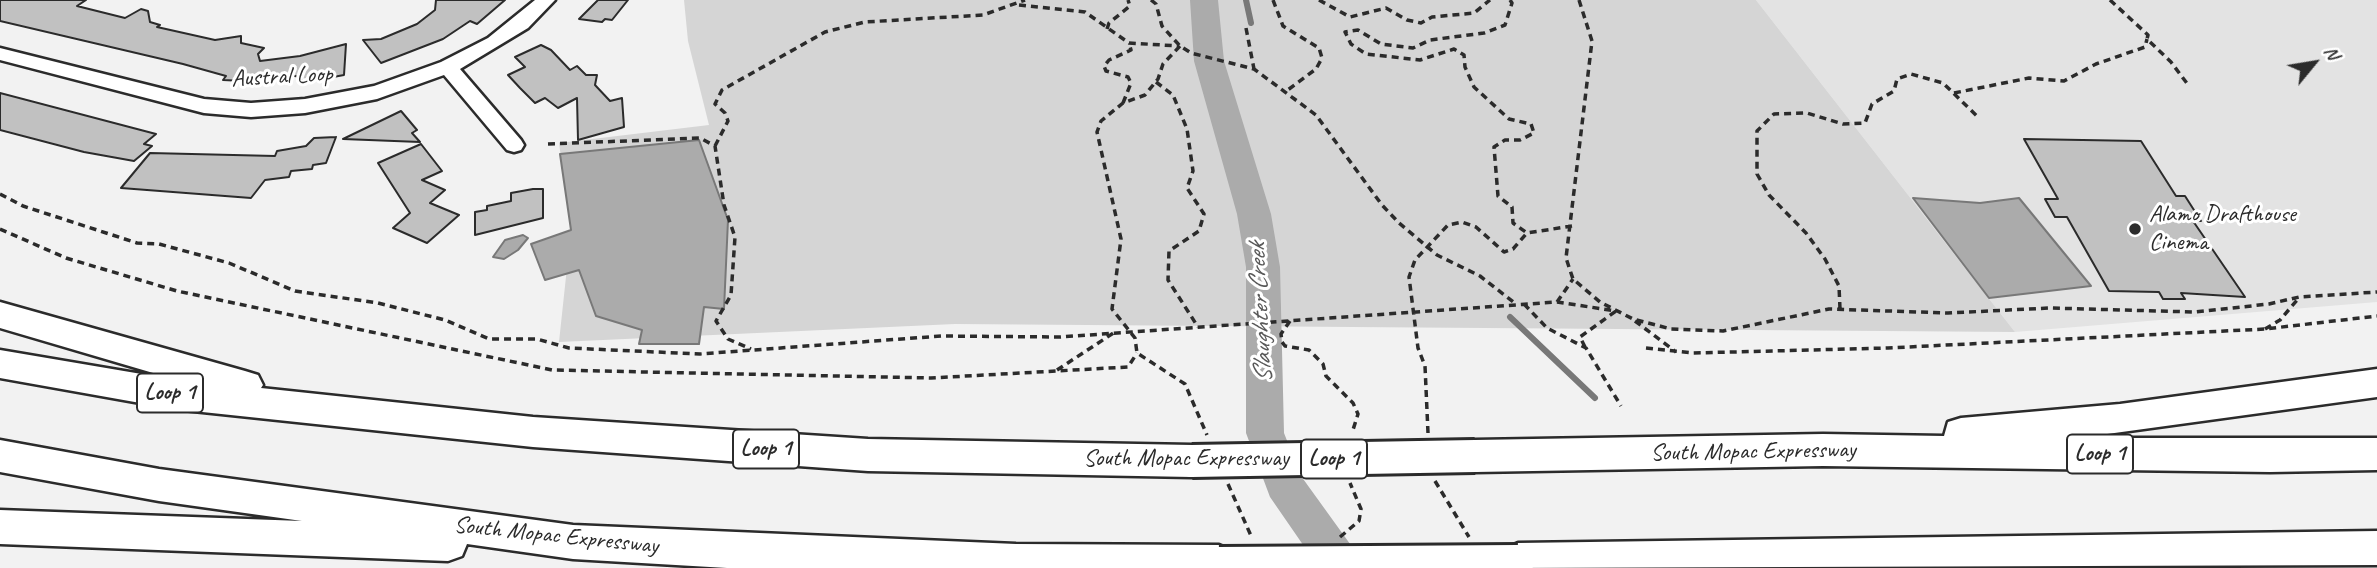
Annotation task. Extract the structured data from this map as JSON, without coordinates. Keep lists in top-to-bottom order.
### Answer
{
  "streets": {
    "highway": ["Loop 1", "South Mopac Expressway"],
    "street": ["Austral Loop"]
  },
  "water": ["Slaughter Creek"],
  "places": ["Alamo Drafthouse Cinema"],
  "north": "top right"
}
